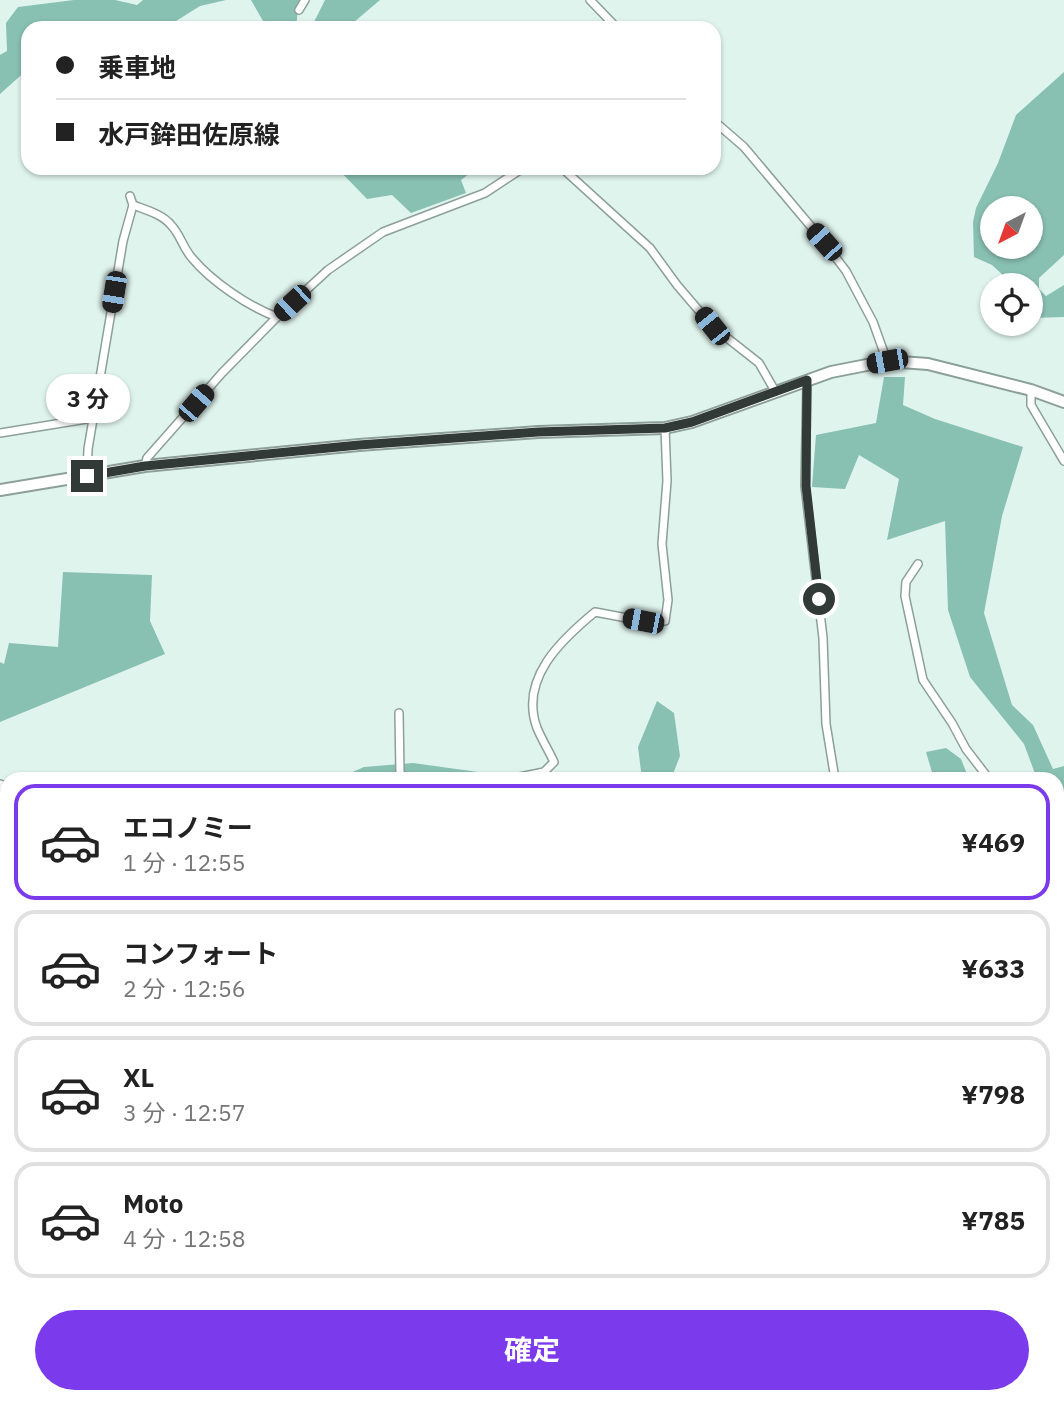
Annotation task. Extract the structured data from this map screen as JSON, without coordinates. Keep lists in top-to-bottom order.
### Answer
{
  "north": "bottom left",
  "page": {
    "banner": ["乗車地", "水戸鉾田佐原線"],
    "bubble": "3 分",
    "list": [
      {
        "name": "エコノミー",
        "note": "1 分 · 12:55",
        "value": "¥469"
      },
      {
        "name": "コンフォート",
        "note": "2 分 · 12:56",
        "value": "¥633"
      },
      {
        "name": "XL",
        "note": "3 分 · 12:57",
        "value": "¥798"
      },
      {
        "name": "Moto",
        "note": "4 分 · 12:58",
        "value": "¥785"
      }
    ],
    "buttons": "確定"
  }
}
